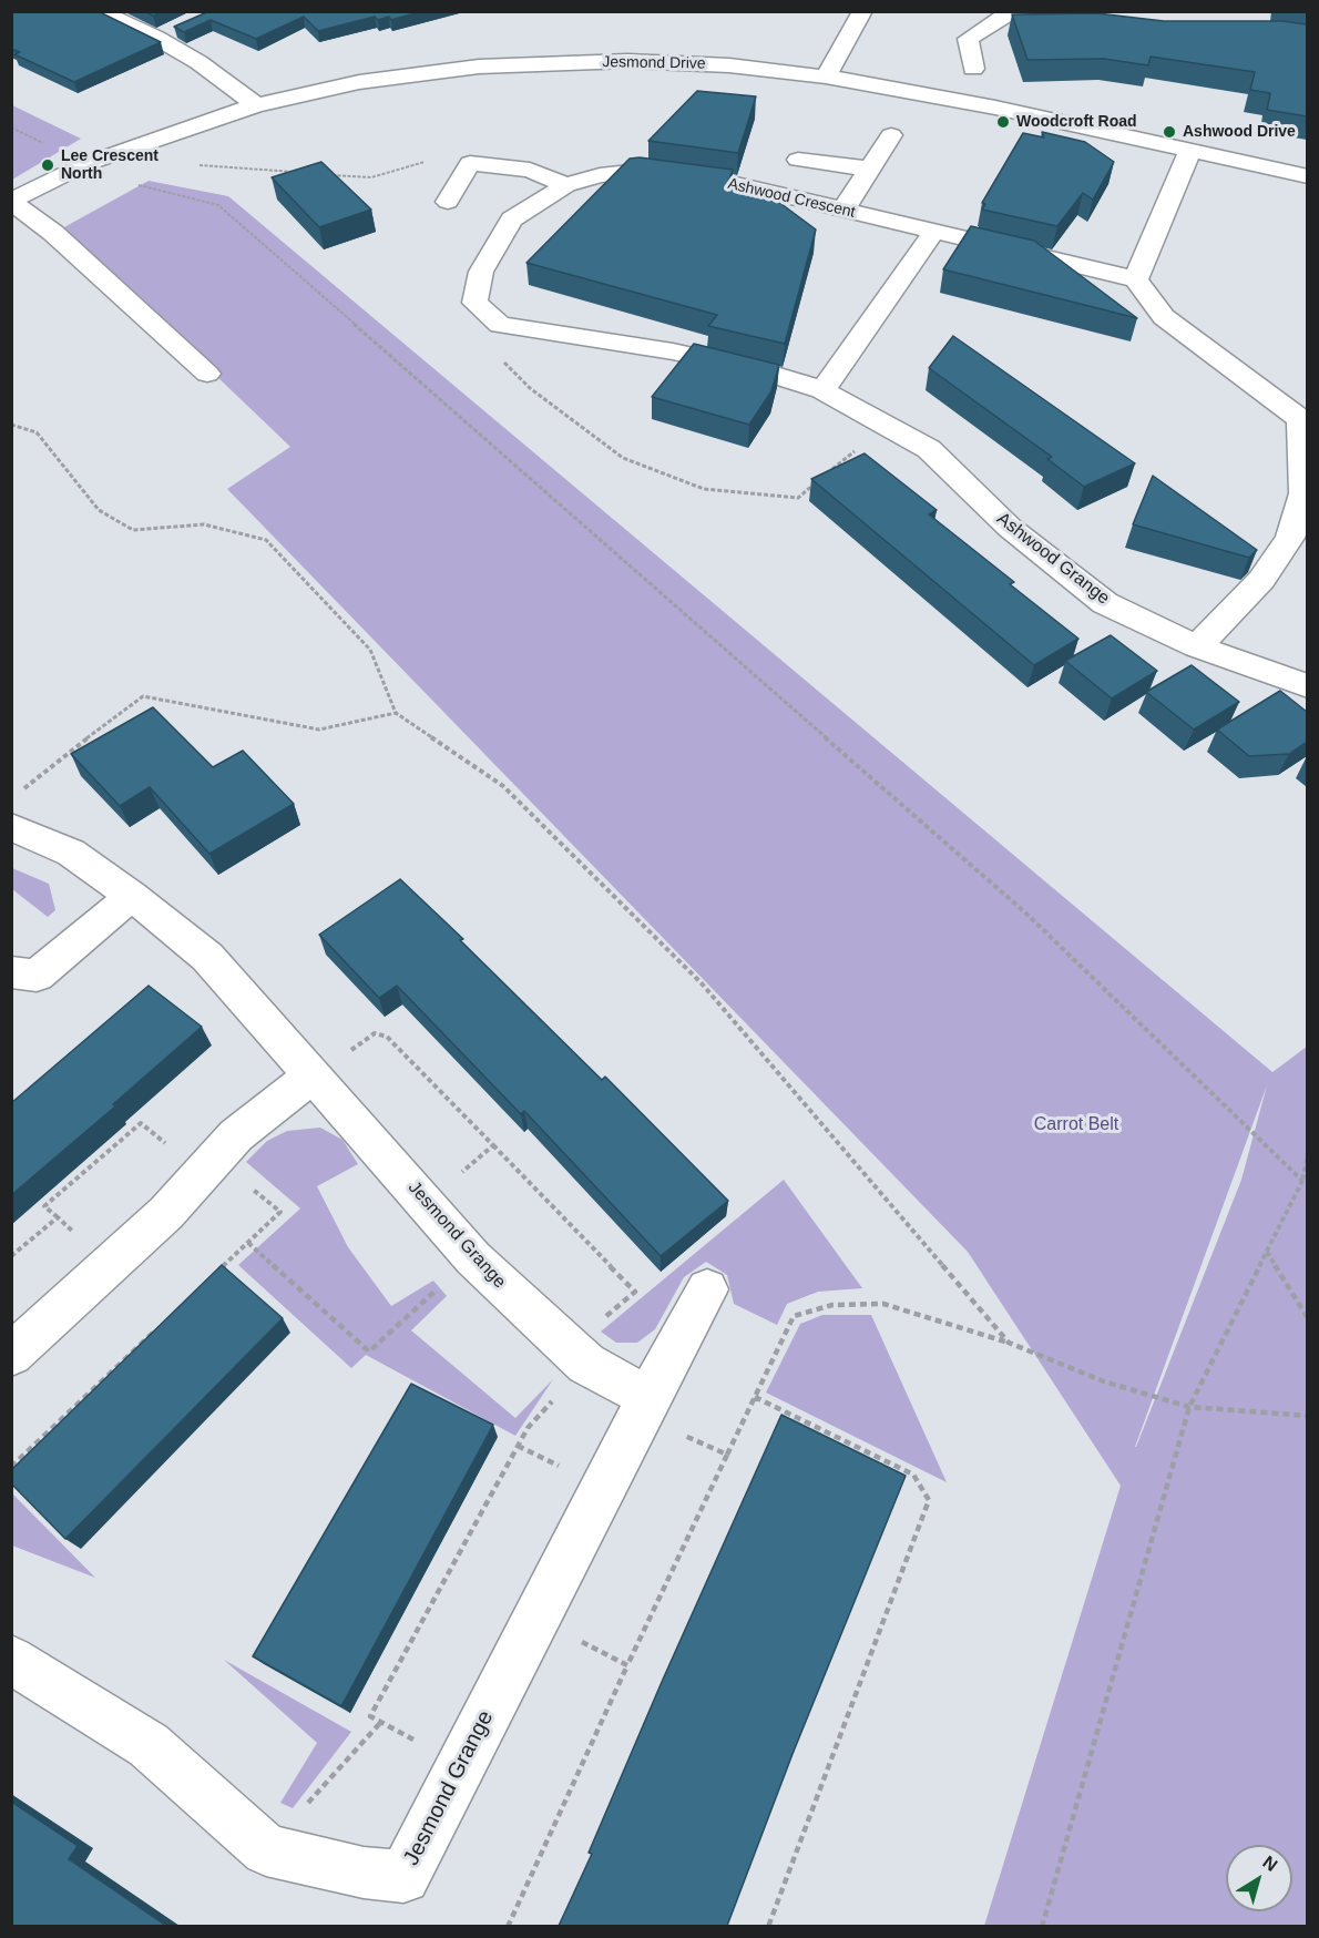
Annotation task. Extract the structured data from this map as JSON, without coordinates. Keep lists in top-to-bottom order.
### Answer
{
  "streets": {
    "street": [
      "Jesmond Drive",
      "Ashwood Crescent",
      "Ashwood Grange",
      "Jesmond Grange"
    ]
  },
  "crossings": [
    ["Ashwood Crescent", "Ashwood Grange"]
  ],
  "parks": ["Carrot Belt"],
  "places": ["Woodcroft Road", "Ashwood Drive", "Lee Crescent North"],
  "north": "top right"
}
